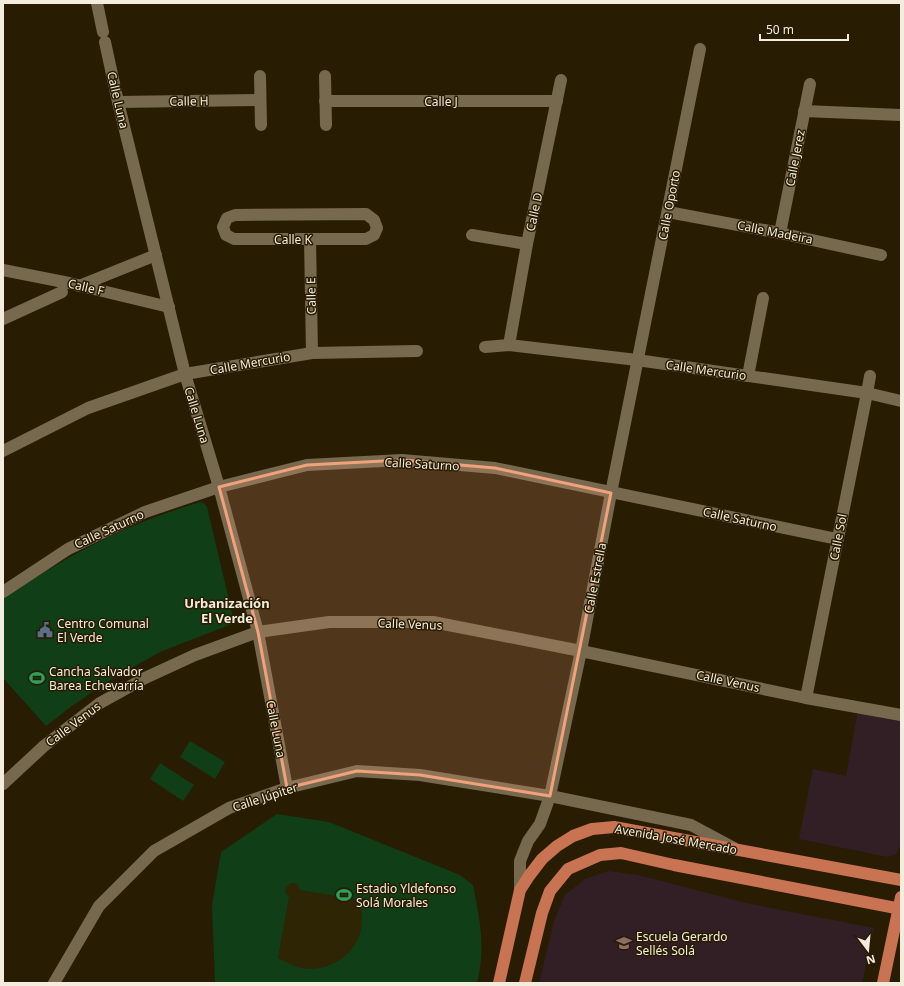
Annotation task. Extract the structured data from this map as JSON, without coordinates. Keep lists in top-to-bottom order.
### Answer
{
  "streets": {
    "main road": ["Avenida José Mercado"],
    "street": [
      "Calle Luna",
      "Calle H",
      "Calle J",
      "Calle Jerez",
      "Calle Oporto",
      "Calle D",
      "Calle Madeira",
      "Calle K",
      "Calle F",
      "Calle E",
      "Calle Mercurio",
      "Calle Saturno",
      "Calle Sol",
      "Calle Estrella",
      "Calle Venus",
      "Calle Júpiter"
    ]
  },
  "crossings": [
    ["Calle Luna", "Calle H"],
    ["Calle Luna", "Calle F"],
    ["Calle Luna", "Calle Mercurio"],
    ["Calle Luna", "Calle Saturno"],
    ["Calle Luna", "Calle Venus"],
    ["Calle Luna", "Calle Júpiter"],
    ["Calle J", "Calle D"],
    ["Calle Jerez", "Calle Madeira"],
    ["Calle Oporto", "Calle Madeira"],
    ["Calle Oporto", "Calle Mercurio"],
    ["Calle Oporto", "Calle Estrella"],
    ["Calle D", "Calle Mercurio"],
    ["Calle K", "Calle E"],
    ["Calle E", "Calle Mercurio"],
    ["Calle Mercurio", "Calle Sol"],
    ["Calle Mercurio", "Calle Estrella"],
    ["Calle Saturno", "Calle Sol"],
    ["Calle Saturno", "Calle Estrella"],
    ["Calle Sol", "Calle Venus"],
    ["Calle Estrella", "Calle Venus"],
    ["Calle Estrella", "Calle Júpiter"],
    ["Calle Estrella", "Avenida José Mercado"],
    ["Calle Júpiter", "Avenida José Mercado"]
  ],
  "districts": ["Urbanización El Verde"],
  "places": {
    "public building": ["Centro Comunal El Verde"],
    "sports": ["Cancha Salvador Barea Echevarría", "Estadio Yldefonso Solá Morales"],
    "school or university": ["Escuela Gerardo Sellés Solá"]
  },
  "scale_bar": "50 m",
  "north": "bottom"
}
